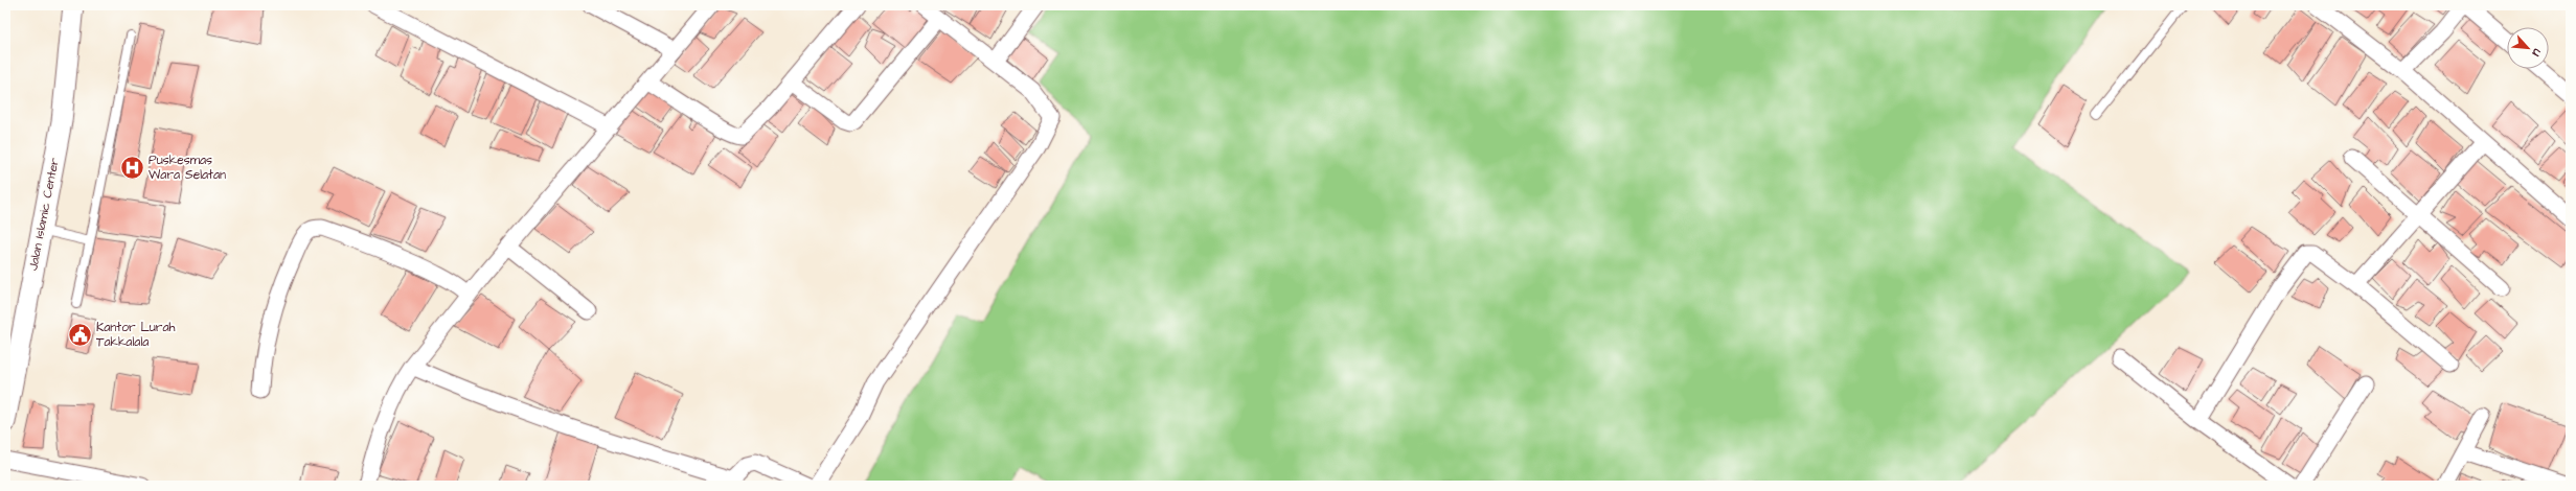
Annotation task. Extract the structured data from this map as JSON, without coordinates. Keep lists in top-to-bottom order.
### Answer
{
  "streets": {
    "street": ["Jalan Islamic Center"]
  },
  "places": {
    "hospital": ["Puskesmas Wara Selatan"],
    "public building": ["Kantor Lurah Takkalala"]
  },
  "north": "bottom right"
}
